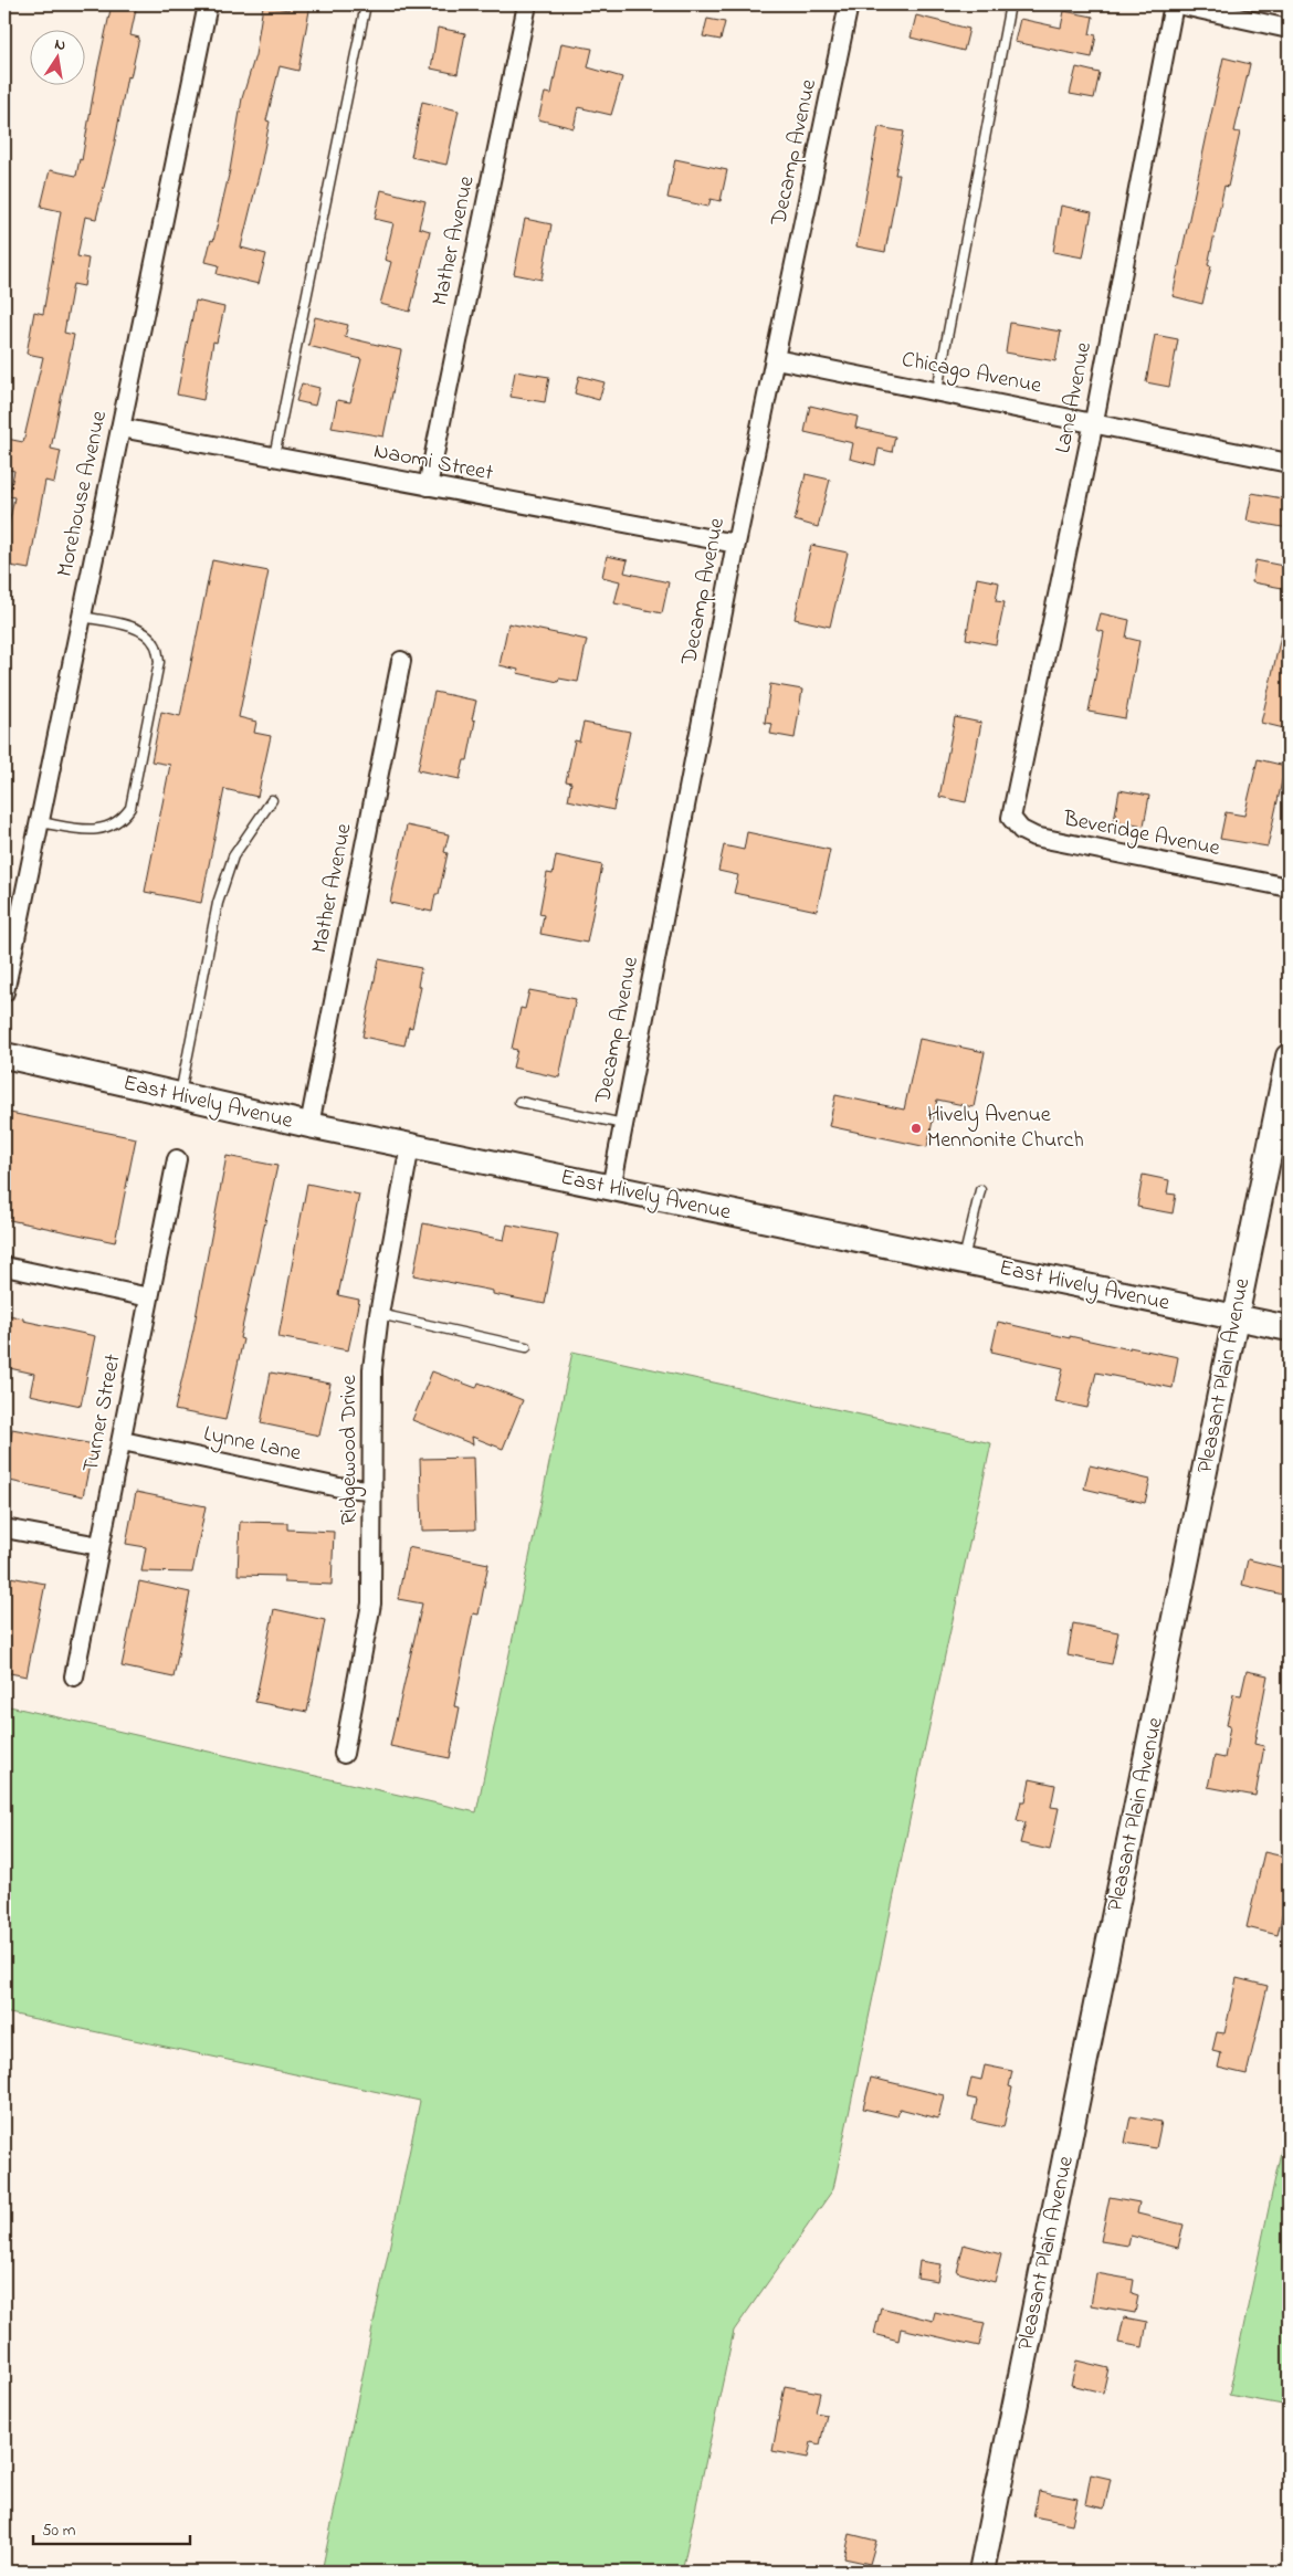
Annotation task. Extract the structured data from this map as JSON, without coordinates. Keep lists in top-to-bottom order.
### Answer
{
  "streets": {
    "street": [
      "Decamp Avenue",
      "Mather Avenue",
      "Chicago Avenue",
      "Lane Avenue",
      "Naomi Street",
      "Morehouse Avenue",
      "Beveridge Avenue",
      "East Hively Avenue",
      "Pleasant Plain Avenue",
      "Turner Street",
      "Lynne Lane",
      "Ridgewood Drive"
    ]
  },
  "crossings": [
    ["Decamp Avenue", "Chicago Avenue"],
    ["Decamp Avenue", "Naomi Street"],
    ["Decamp Avenue", "East Hively Avenue"],
    ["Mather Avenue", "Naomi Street"],
    ["Mather Avenue", "East Hively Avenue"],
    ["Chicago Avenue", "Lane Avenue"],
    ["Lane Avenue", "Beveridge Avenue"],
    ["Naomi Street", "Morehouse Avenue"],
    ["East Hively Avenue", "Pleasant Plain Avenue"],
    ["East Hively Avenue", "Ridgewood Drive"],
    ["Turner Street", "Lynne Lane"],
    ["Lynne Lane", "Ridgewood Drive"]
  ],
  "places": ["Hively Avenue Mennonite Church"],
  "scale_bar": "50 m",
  "north": "top"
}
